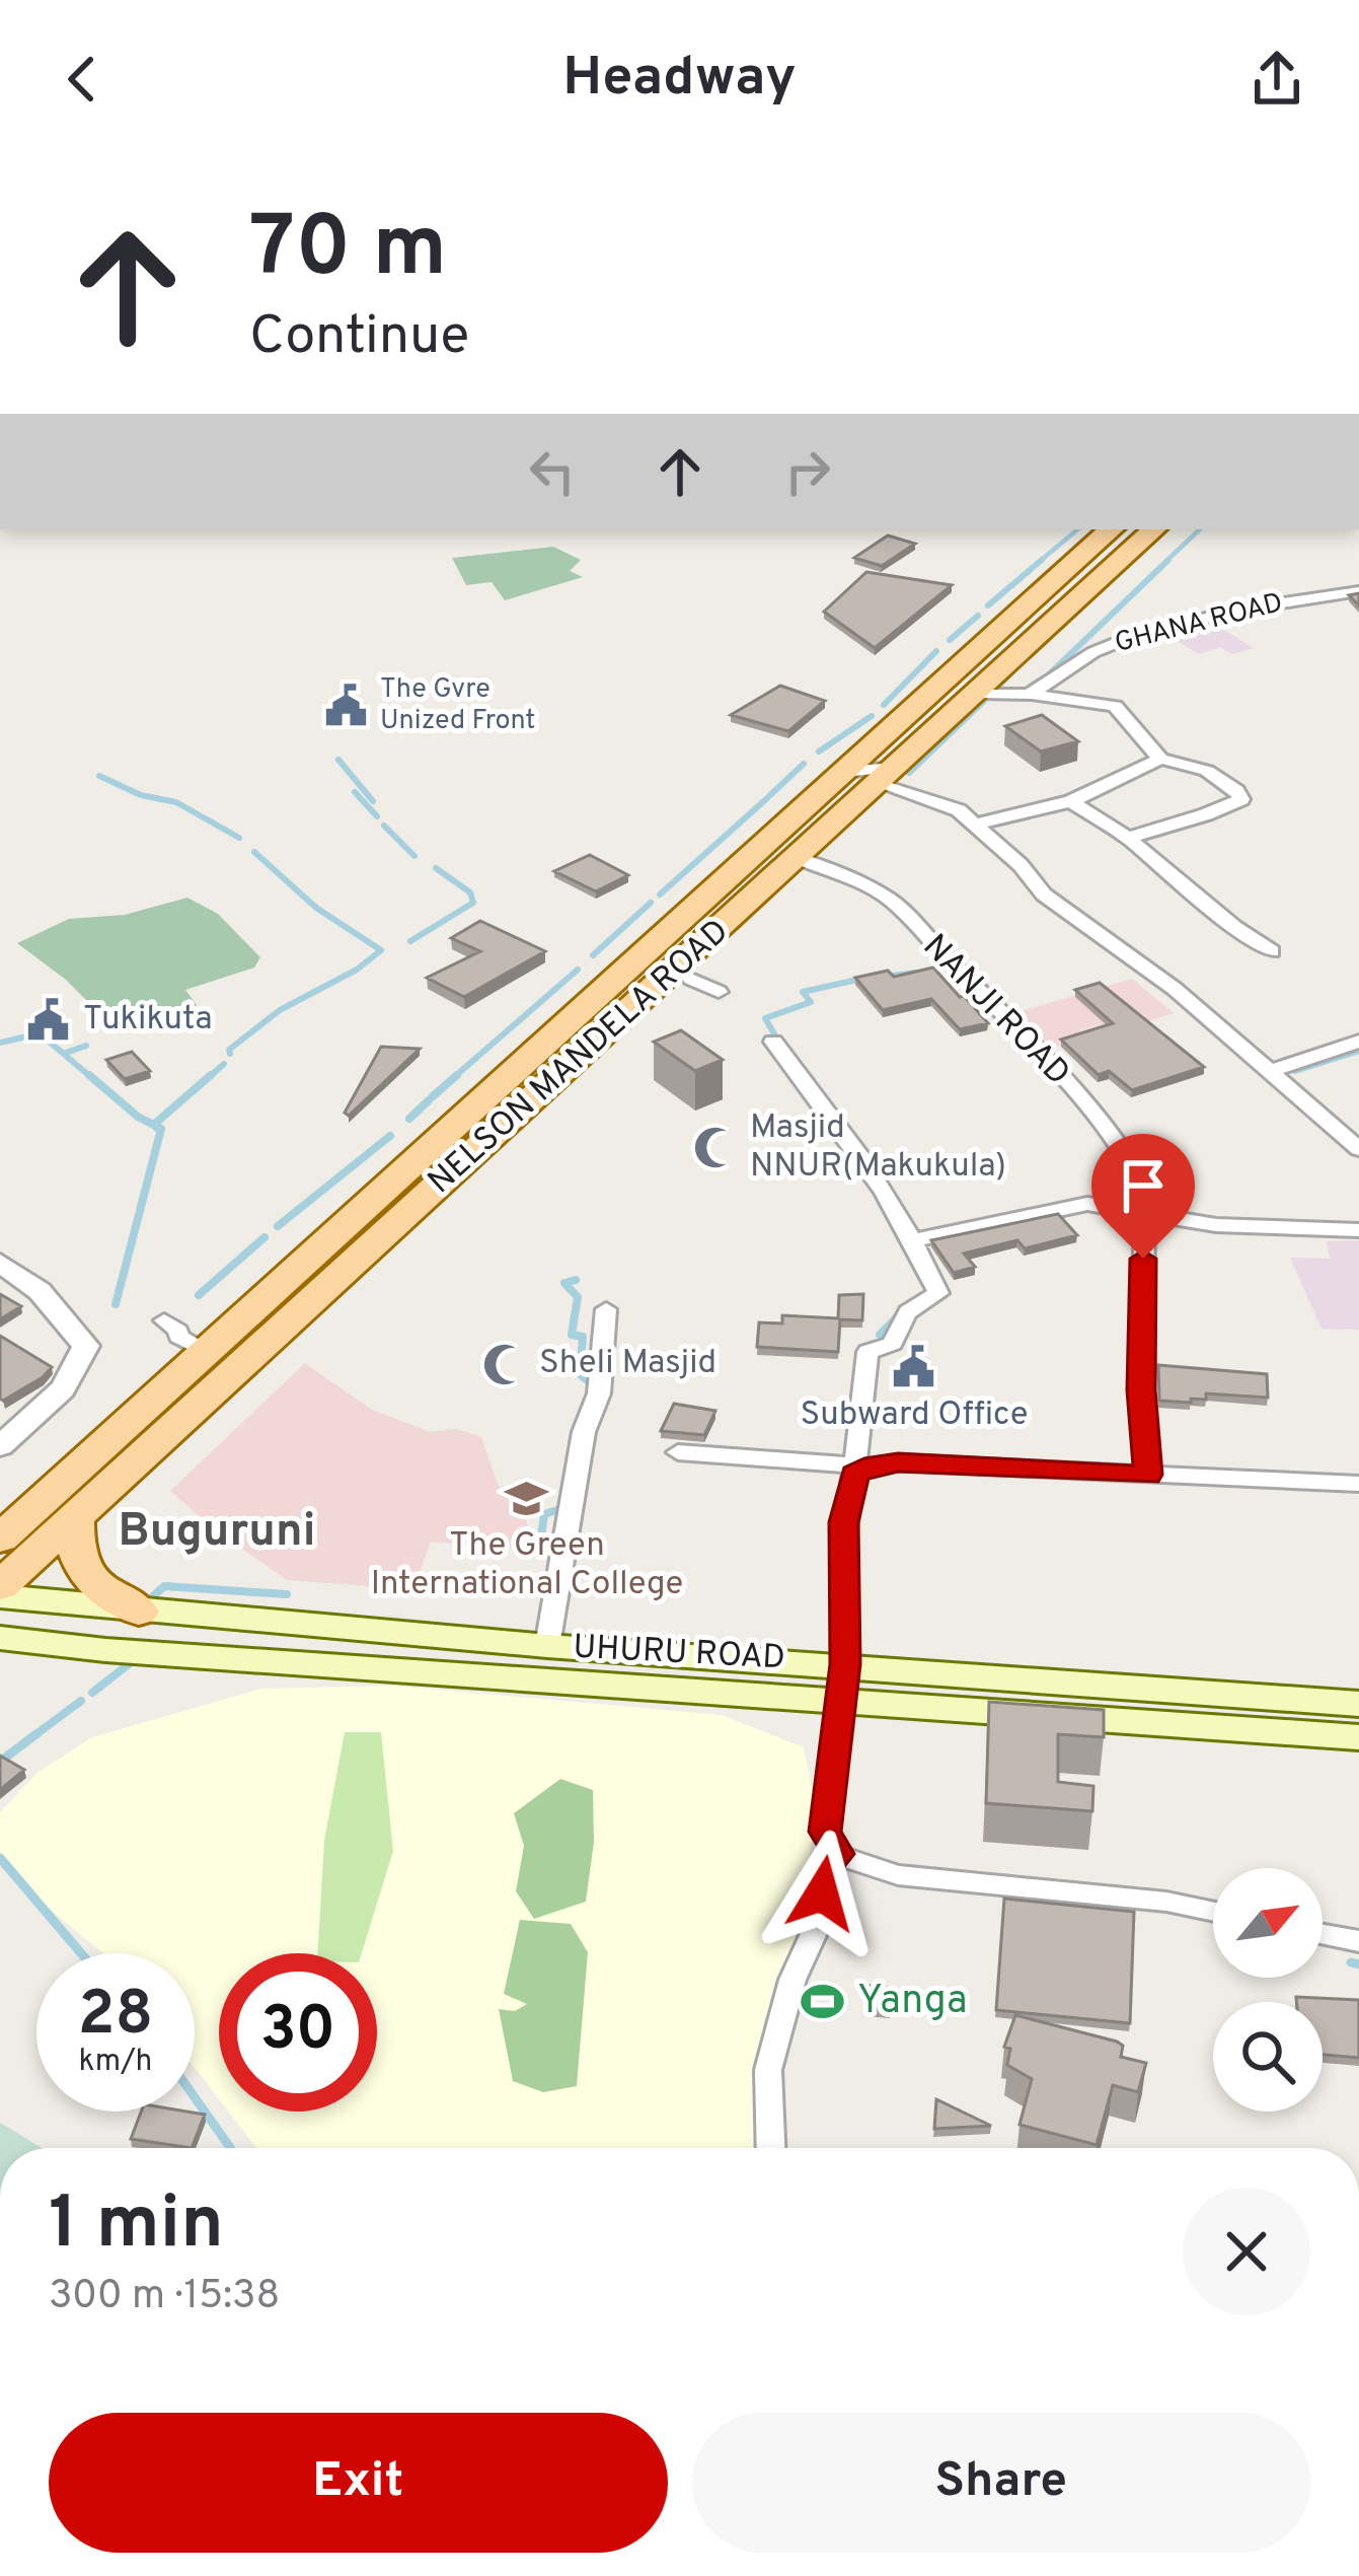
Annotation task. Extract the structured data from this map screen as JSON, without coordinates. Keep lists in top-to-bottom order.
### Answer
{
  "streets": {
    "main road": ["NELSON MANDELA ROAD", "UHURU ROAD"],
    "street": ["GHANA ROAD", "NANJI ROAD"]
  },
  "crossings": [
    ["NANJI ROAD", "NELSON MANDELA ROAD"]
  ],
  "districts": ["Buguruni"],
  "places": {
    "public building": ["The Gvre Unized Front", "Tukikuta", "Subward Office"],
    "mosque": ["Masjid NNUR(Makukula)", "Sheli Masjid"],
    "school or university": ["The Green International College"],
    "sports": ["Yanga"]
  },
  "north": "top right",
  "page": {
    "header": "Headway",
    "turn": ["70 m", "Continue"],
    "speed": "28 km/h",
    "limit": "30",
    "heading": ["1 min", "300 m · 15:38"],
    "buttons": ["Exit", "Share"]
  }
}
